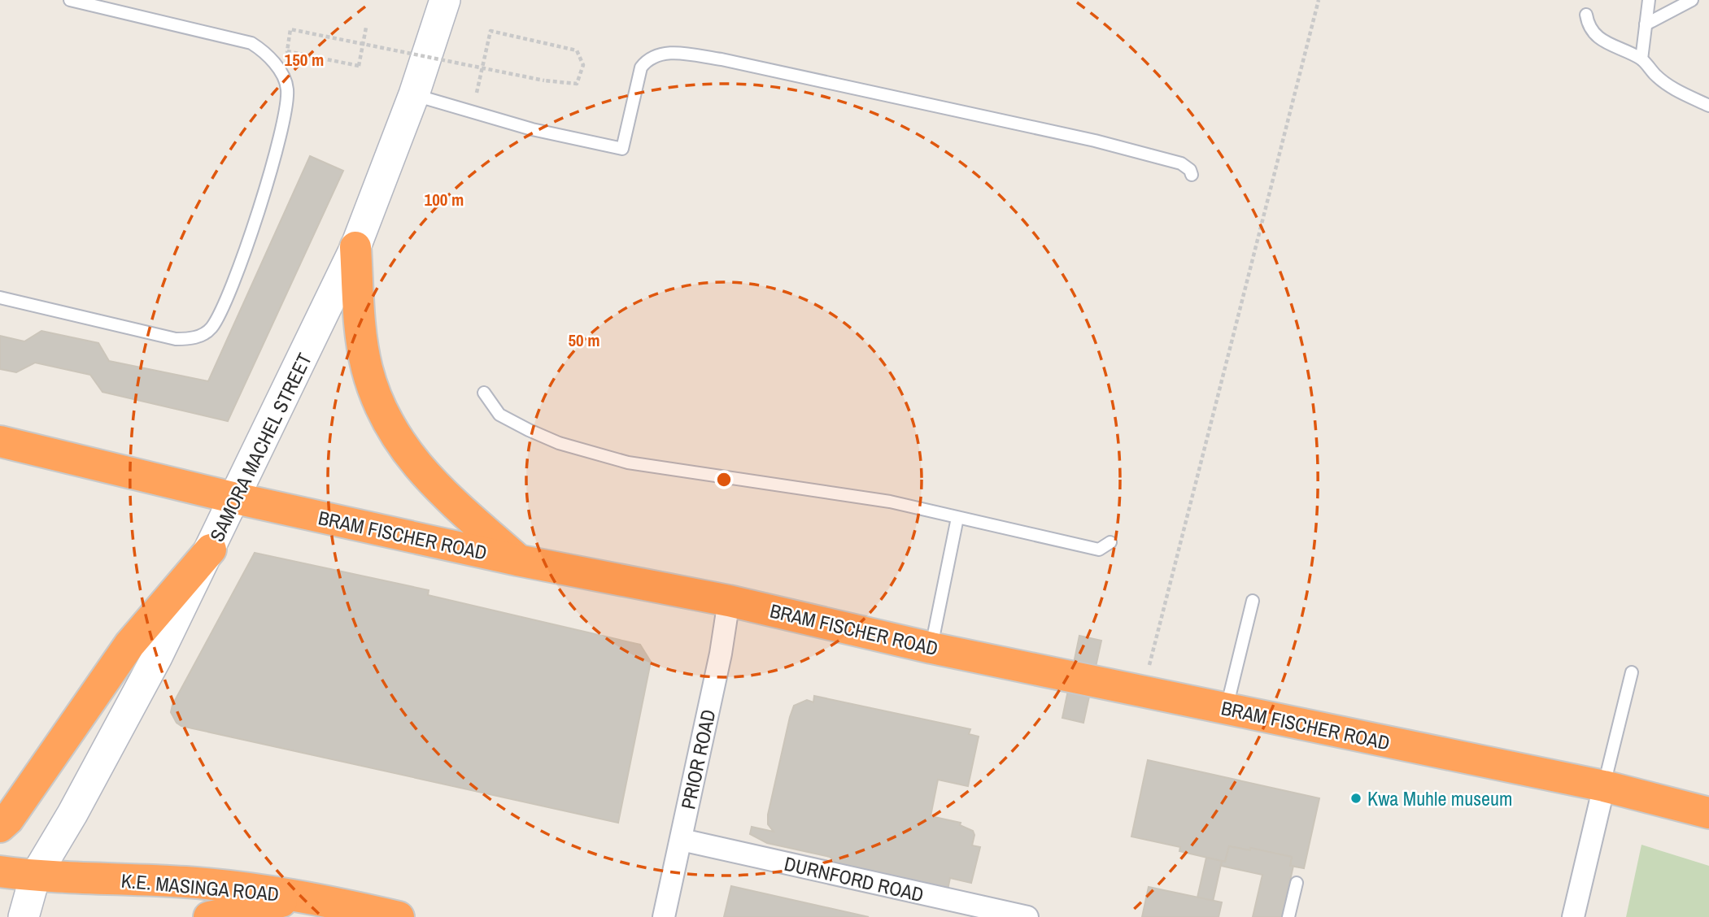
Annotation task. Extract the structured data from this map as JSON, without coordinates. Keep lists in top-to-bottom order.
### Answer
{
  "streets": {
    "highway": ["BRAM FISCHER ROAD", "K.E. MASINGA ROAD"],
    "main road": ["SAMORA MACHEL STREET"],
    "street": ["PRIOR ROAD", "DURNFORD ROAD"]
  },
  "crossings": [
    ["SAMORA MACHEL STREET", "BRAM FISCHER ROAD"],
    ["SAMORA MACHEL STREET", "K.E. MASINGA ROAD"],
    ["BRAM FISCHER ROAD", "PRIOR ROAD"],
    ["PRIOR ROAD", "DURNFORD ROAD"]
  ],
  "places": ["Kwa Muhle museum"],
  "rings": ["150 m", "100 m", "50 m"]
}
